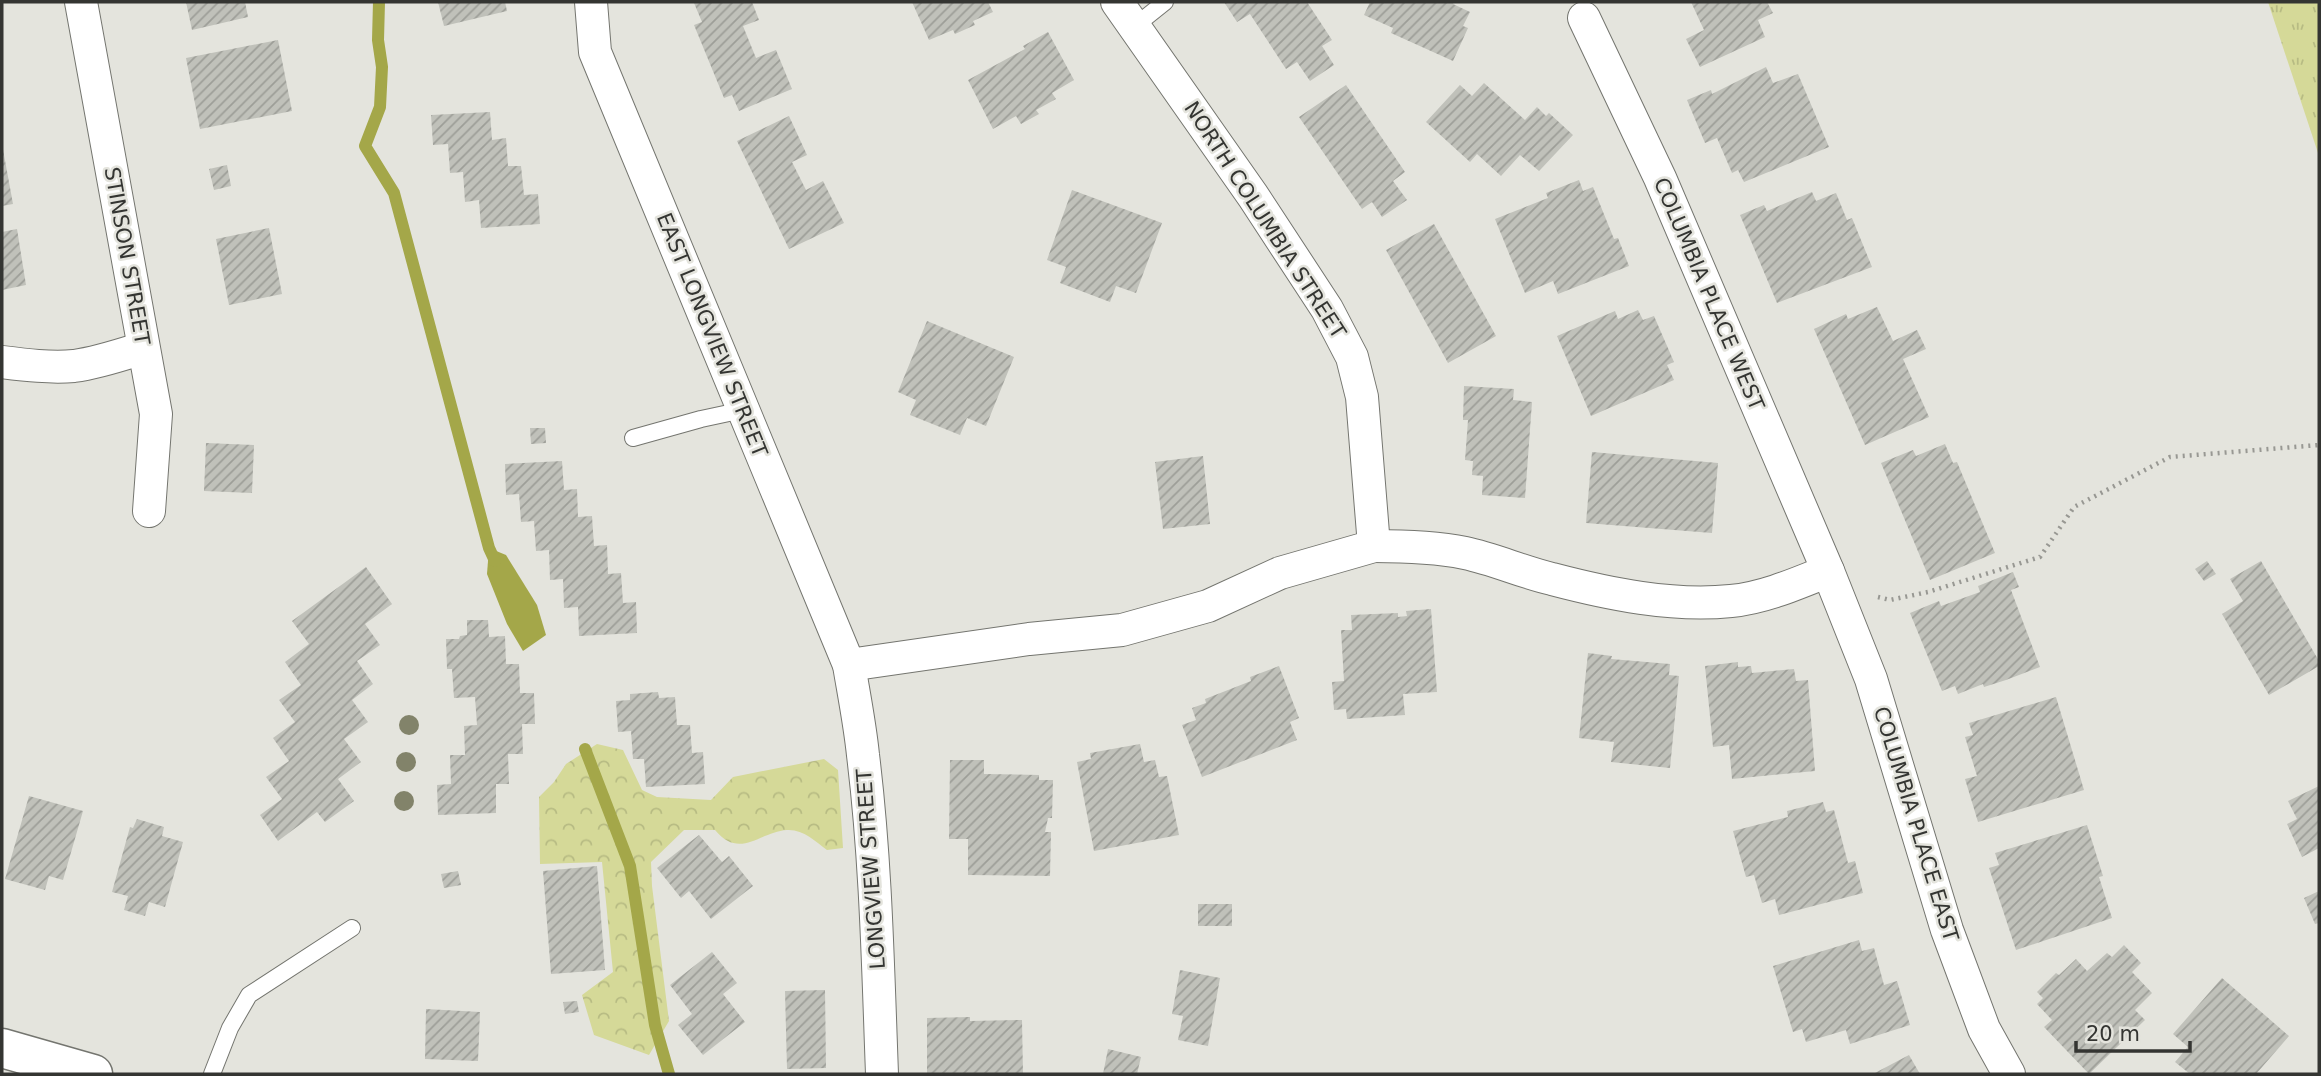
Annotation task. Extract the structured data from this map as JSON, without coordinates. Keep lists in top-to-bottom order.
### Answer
{
  "streets": {
    "street": [
      "NORTH COLUMBIA STREET",
      "STINSON STREET",
      "COLUMBIA PLACE WEST",
      "EAST LONGVIEW STREET",
      "COLUMBIA PLACE EAST",
      "LONGVIEW STREET"
    ]
  },
  "crossings": [
    ["COLUMBIA PLACE WEST", "COLUMBIA PLACE EAST"],
    ["EAST LONGVIEW STREET", "LONGVIEW STREET"]
  ],
  "scale_bar": "20 m"
}
